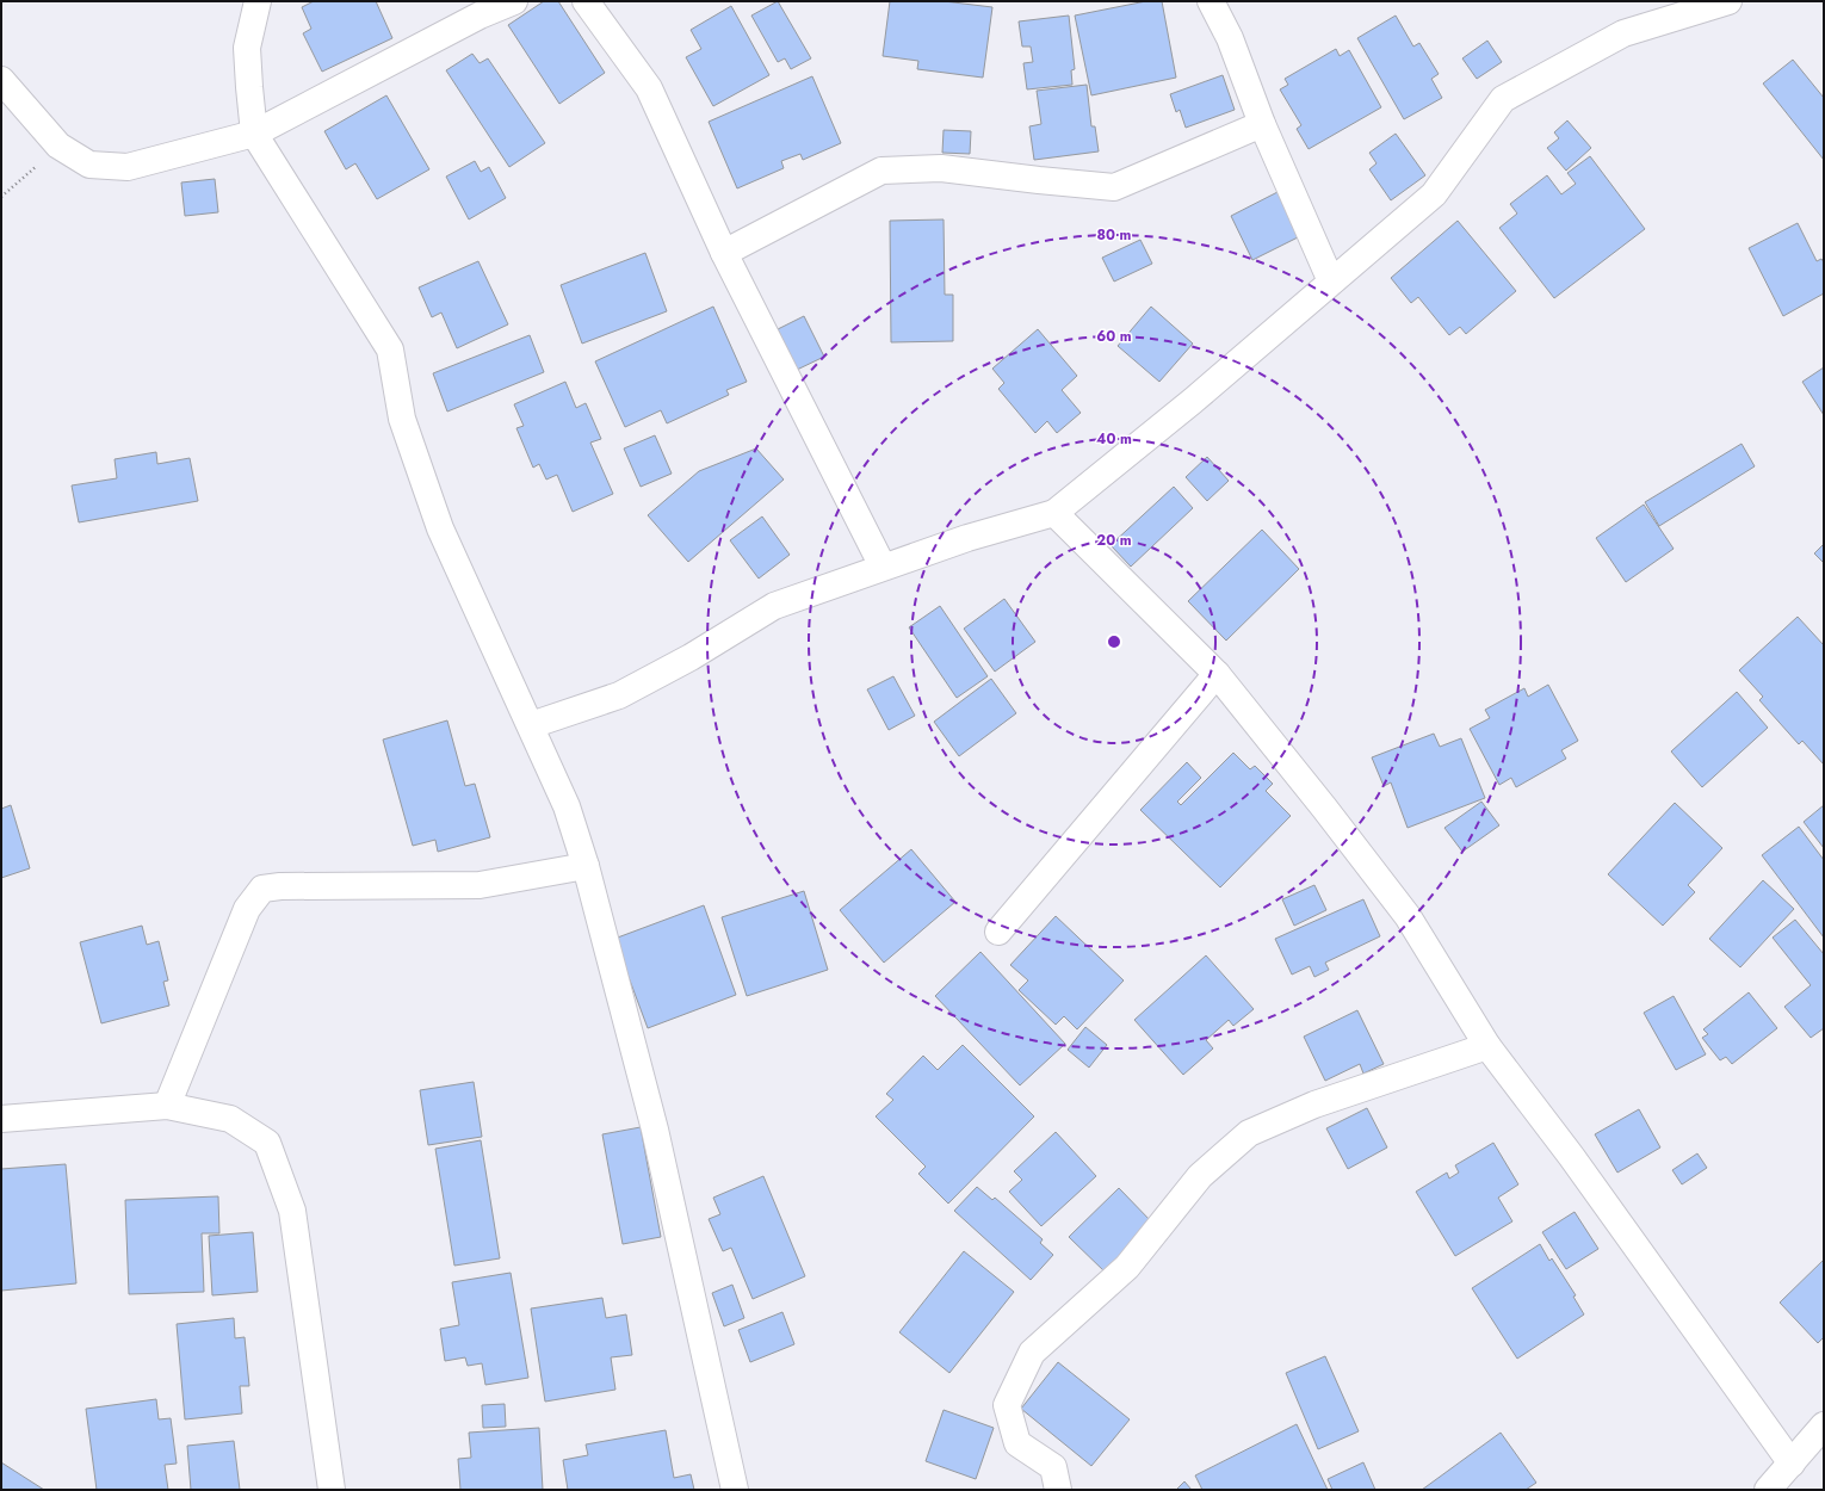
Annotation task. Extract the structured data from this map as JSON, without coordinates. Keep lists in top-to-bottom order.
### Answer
{
  "rings": [
    "80 m",
    "60 m",
    "40 m",
    "20 m"
  ]
}
